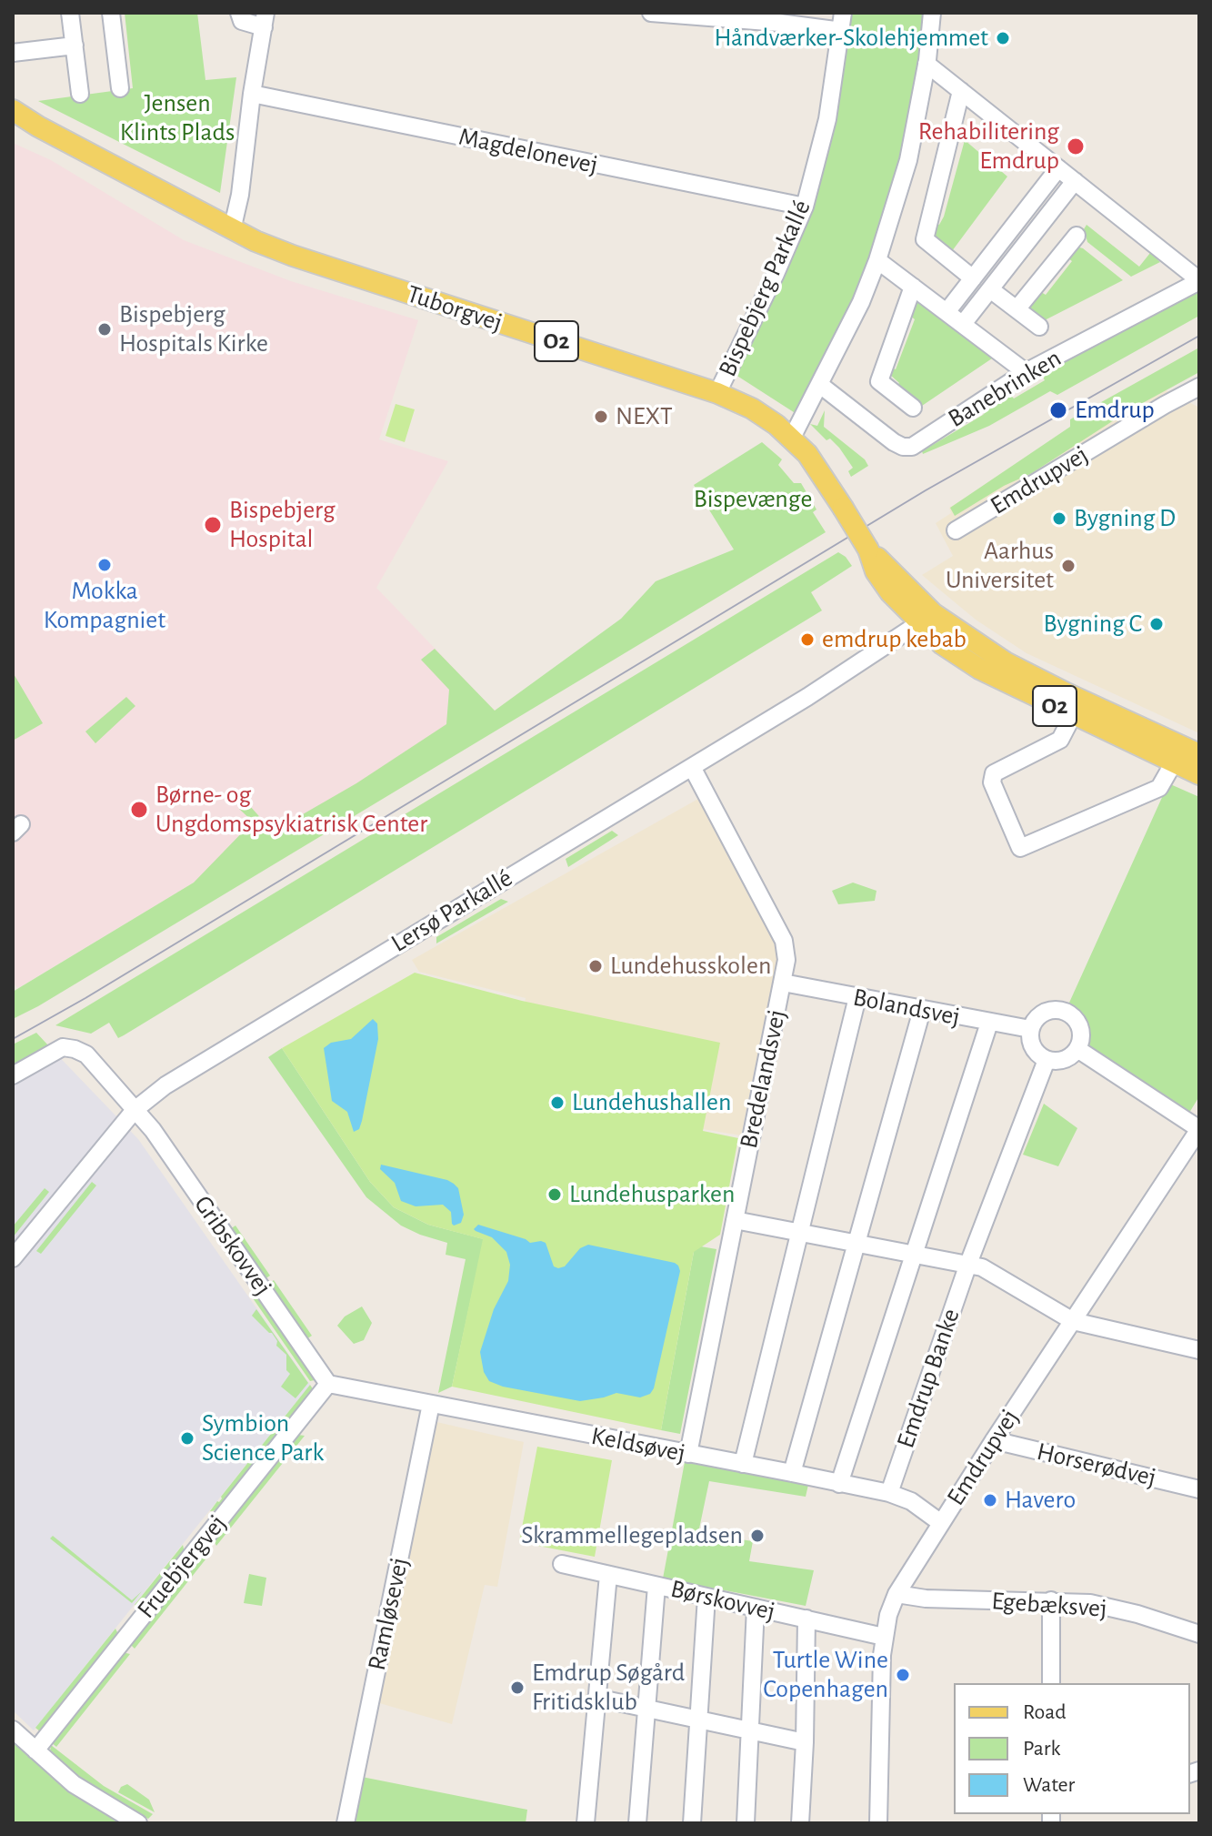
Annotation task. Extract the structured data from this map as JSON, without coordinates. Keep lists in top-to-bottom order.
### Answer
{
  "streets": {
    "main road": ["Tuborgvej", "O2"],
    "street": [
      "Magdelonevej",
      "Bispebjerg Parkallé",
      "Banebrinken",
      "Emdrupvej",
      "Lersø Parkallé",
      "Bolandsvej",
      "Bredelandsvej",
      "Gribskovvej",
      "Emdrup Banke",
      "Keldsøvej",
      "Horserødvej",
      "Fruebjergvej",
      "Børskovvej",
      "Egebæksvej",
      "Ramløsevej"
    ]
  },
  "crossings": [
    ["Magdelonevej", "Bispebjerg Parkallé"],
    ["Bispebjerg Parkallé", "Tuborgvej"],
    ["Tuborgvej", "Lersø Parkallé"],
    ["Emdrupvej", "Keldsøvej"],
    ["Emdrupvej", "Horserødvej"],
    ["Emdrupvej", "Børskovvej"],
    ["Emdrupvej", "Egebæksvej"],
    ["Lersø Parkallé", "Bredelandsvej"],
    ["Lersø Parkallé", "Gribskovvej"],
    ["Bolandsvej", "Bredelandsvej"],
    ["Bolandsvej", "Emdrup Banke"],
    ["Bredelandsvej", "Keldsøvej"],
    ["Gribskovvej", "Keldsøvej"],
    ["Gribskovvej", "Fruebjergvej"],
    ["Emdrup Banke", "Keldsøvej"],
    ["Keldsøvej", "Fruebjergvej"],
    ["Keldsøvej", "Ramløsevej"]
  ],
  "parks": ["Jensen Klints Plads", "Bispevænge"],
  "places": [
    "Håndværker-Skolehjemmet",
    "Rehabilitering Emdrup",
    "Bispebjerg Hospitals Kirke",
    "Emdrup",
    "NEXT",
    "Bygning D",
    "Bispebjerg Hospital",
    "Mokka Kompagniet",
    "Aarhus Universitet",
    "Bygning C",
    "emdrup kebab",
    "Børne- og Ungdomspsykiatrisk Center",
    "Lundehusskolen",
    "Lundehushallen",
    "Lundehusparken",
    "Symbion Science Park",
    "Havero",
    "Skrammellegepladsen",
    "Turtle Wine Copenhagen",
    "Emdrup Søgård Fritidsklub"
  ],
  "legend": ["Road", "Park", "Water"]
}
